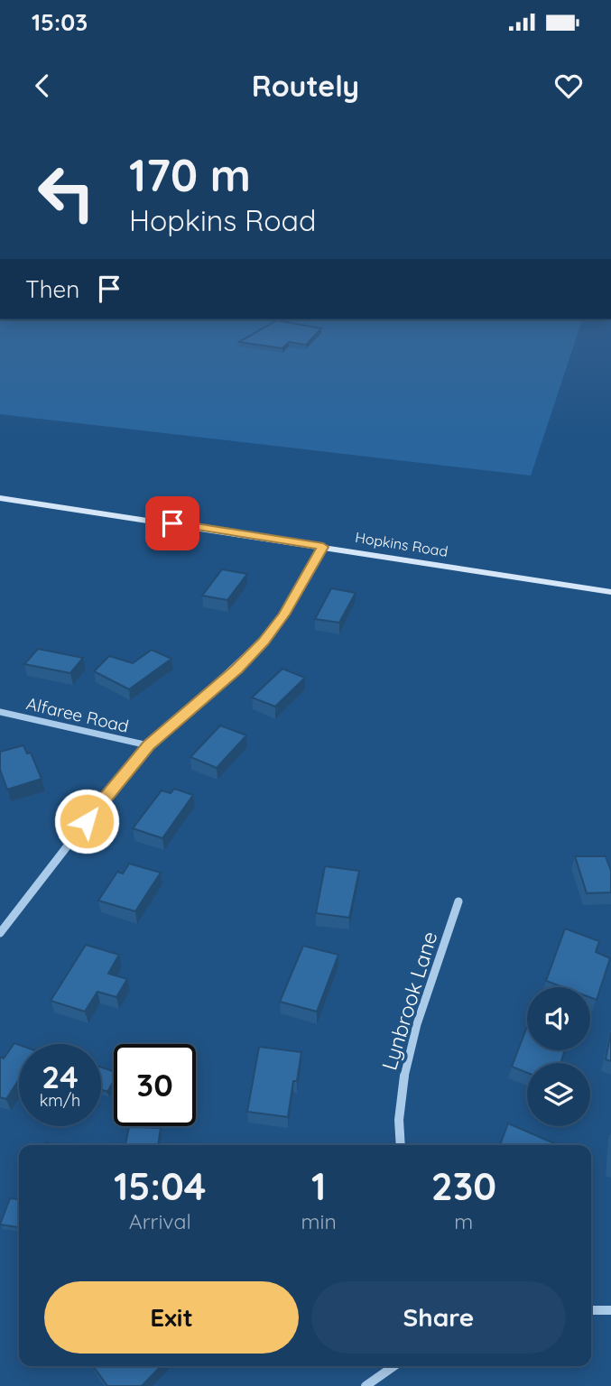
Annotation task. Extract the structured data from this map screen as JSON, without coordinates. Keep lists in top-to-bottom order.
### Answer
{
  "streets": {
    "main road": ["Hopkins Road"],
    "street": ["Alfaree Road", "Lynbrook Lane"]
  },
  "page": {
    "status": "15:03",
    "header": "Routely",
    "turn": ["170 m", "Hopkins Road"],
    "then": "Then",
    "speed": "24 km/h",
    "limit": "30",
    "eta": [
      "15:04",
      "Arrival",
      "1",
      "min",
      "230",
      "m"
    ],
    "buttons": ["Exit", "Share"]
  }
}
